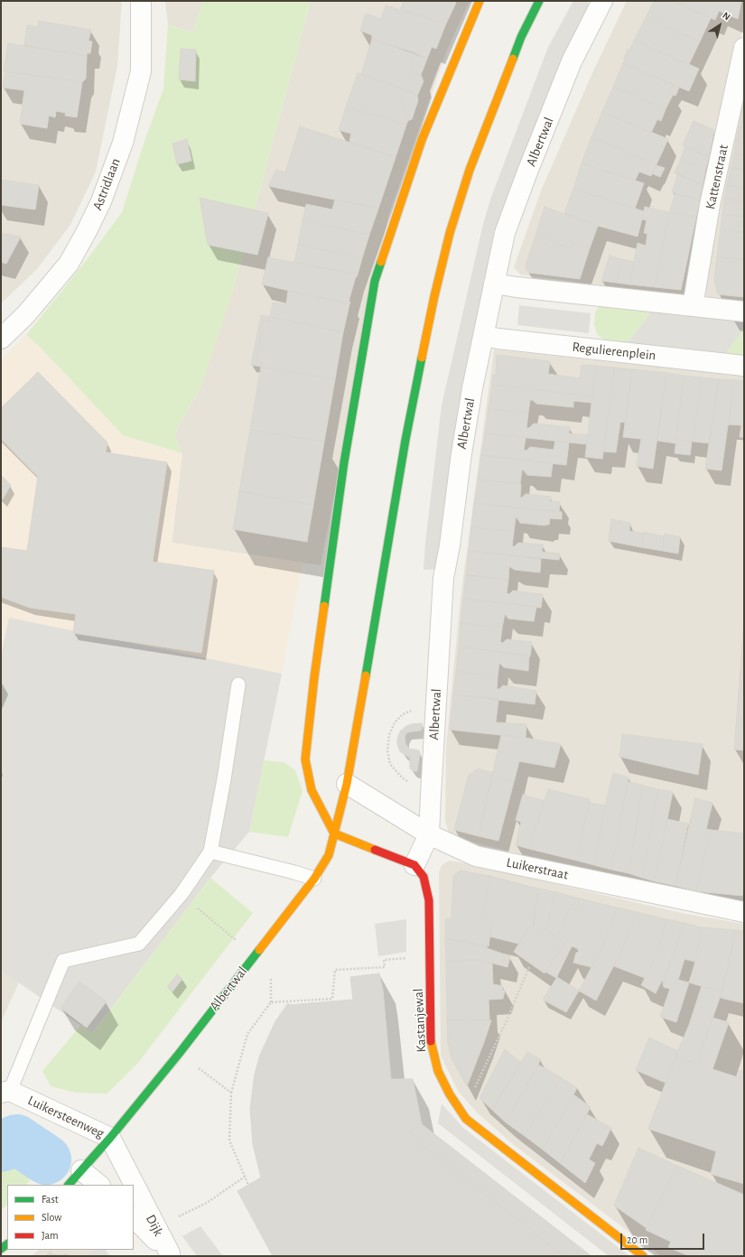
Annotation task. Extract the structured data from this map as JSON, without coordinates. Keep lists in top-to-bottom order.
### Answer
{
  "streets": {
    "street": [
      "Albertwal",
      "Kattenstraat",
      "Astridlaan",
      "Regulierenplein",
      "Luikerstraat",
      "Kastanjewal",
      "Luikersteenweg",
      "Dijk"
    ]
  },
  "crossings": [
    ["Albertwal", "Regulierenplein"],
    ["Albertwal", "Luikerstraat"],
    ["Albertwal", "Kastanjewal"],
    ["Albertwal", "Luikersteenweg"],
    ["Albertwal", "Dijk"],
    ["Luikersteenweg", "Dijk"]
  ],
  "legend": ["Fast", "Slow", "Jam"],
  "scale_bar": "20 m",
  "north": "top right"
}
